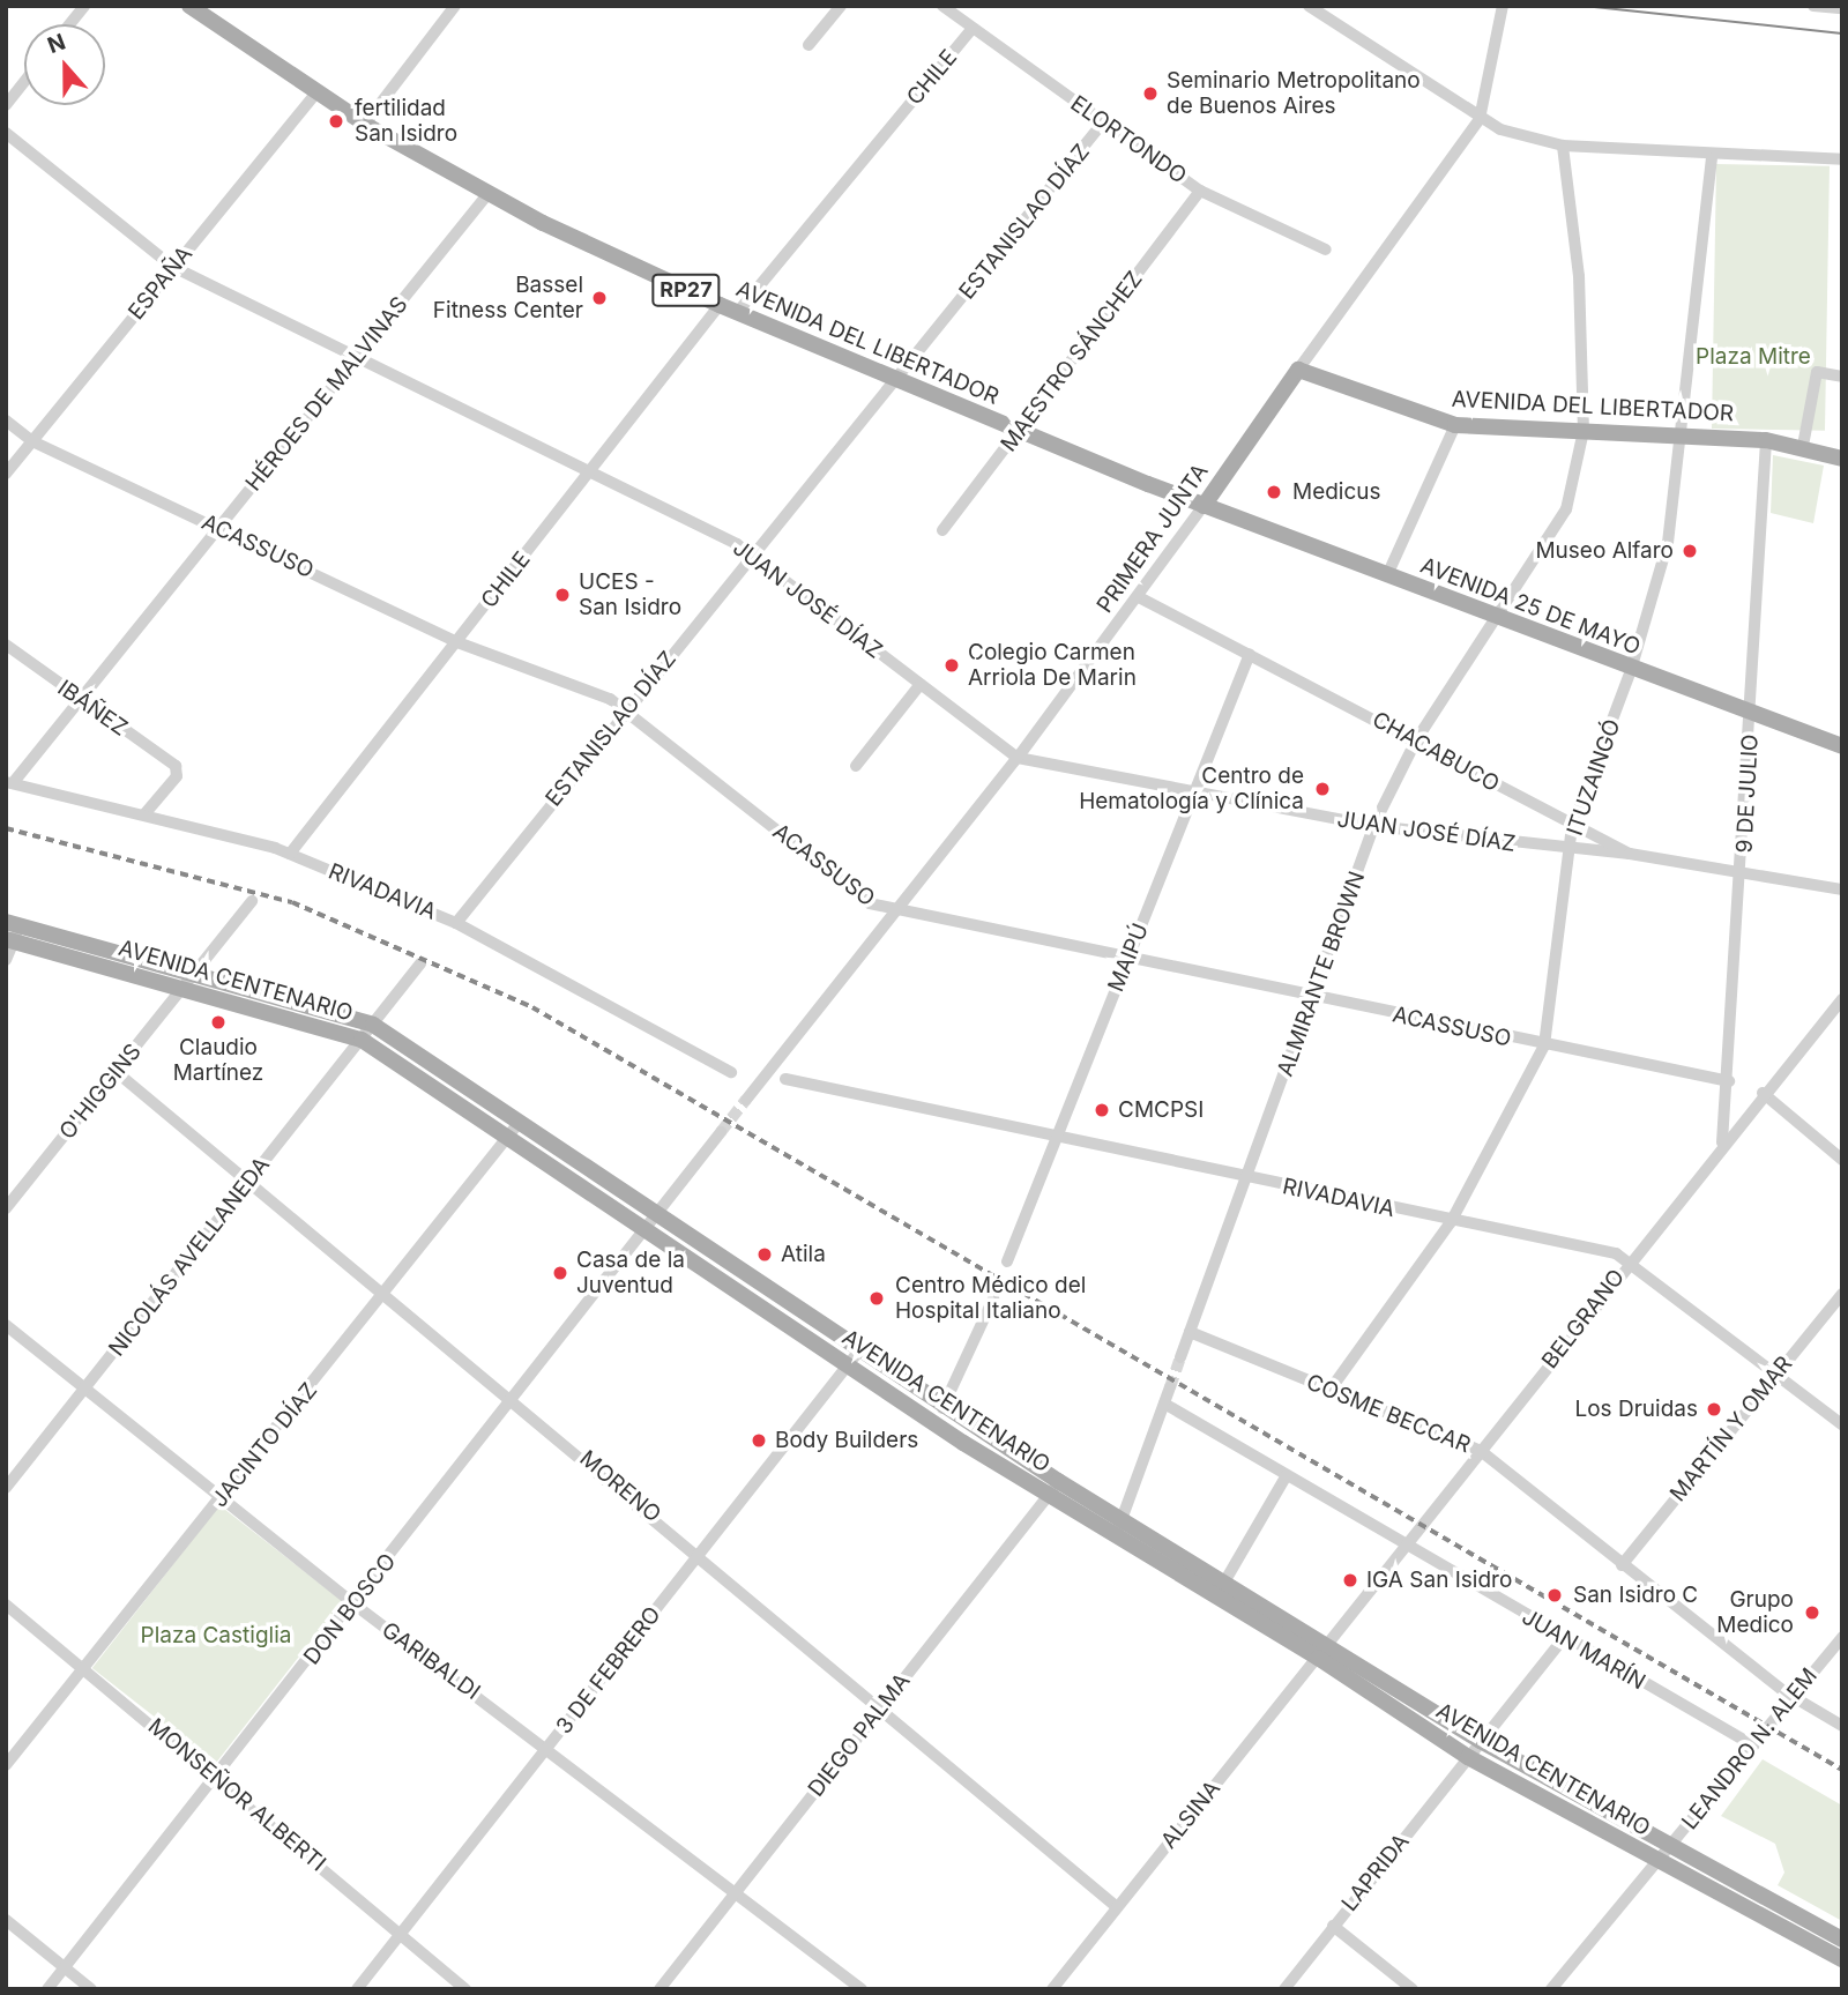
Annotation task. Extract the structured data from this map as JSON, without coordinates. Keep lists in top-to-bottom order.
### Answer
{
  "streets": {
    "main road": [
      "RP27",
      "AVENIDA DEL LIBERTADOR",
      "PRIMERA JUNTA",
      "AVENIDA 25 DE MAYO",
      "AVENIDA CENTENARIO"
    ],
    "street": [
      "CHILE",
      "ELORTONDO",
      "ESTANISLAO DÍAZ",
      "ESPAÑA",
      "MAESTRO SÁNCHEZ",
      "HÉROES DE MALVINAS",
      "ACASSUSO",
      "JUAN JOSÉ DÍAZ",
      "IBÁÑEZ",
      "CHACABUCO",
      "ITUZAINGÓ",
      "9 DE JULIO",
      "RIVADAVIA",
      "MAIPÚ",
      "ALMIRANTE BROWN",
      "O'HIGGINS",
      "NICOLÁS AVELLANEDA",
      "BELGRANO",
      "COSME BECCAR",
      "MARTÍN Y OMAR",
      "JACINTO DÍAZ",
      "MORENO",
      "DON BOSCO",
      "JUAN MARÍN",
      "GARIBALDI",
      "3 DE FEBRERO",
      "DIEGO PALMA",
      "LEANDRO N. ALEM",
      "MONSEÑOR ALBERTI",
      "ALSINA",
      "LAPRIDA"
    ]
  },
  "crossings": [
    ["CHILE", "ELORTONDO"],
    ["CHILE", "AVENIDA DEL LIBERTADOR"],
    ["CHILE", "ACASSUSO"],
    ["CHILE", "JUAN JOSÉ DÍAZ"],
    ["CHILE", "RIVADAVIA"],
    ["ELORTONDO", "ESTANISLAO DÍAZ"],
    ["ELORTONDO", "MAESTRO SÁNCHEZ"],
    ["ESTANISLAO DÍAZ", "AVENIDA DEL LIBERTADOR"],
    ["ESTANISLAO DÍAZ", "ACASSUSO"],
    ["ESTANISLAO DÍAZ", "JUAN JOSÉ DÍAZ"],
    ["ESTANISLAO DÍAZ", "RIVADAVIA"],
    ["ESPAÑA", "AVENIDA DEL LIBERTADOR"],
    ["ESPAÑA", "ACASSUSO"],
    ["ESPAÑA", "JUAN JOSÉ DÍAZ"],
    ["AVENIDA DEL LIBERTADOR", "MAESTRO SÁNCHEZ"],
    ["AVENIDA DEL LIBERTADOR", "HÉROES DE MALVINAS"],
    ["AVENIDA DEL LIBERTADOR", "PRIMERA JUNTA"],
    ["AVENIDA DEL LIBERTADOR", "AVENIDA 25 DE MAYO"],
    ["AVENIDA DEL LIBERTADOR", "ITUZAINGÓ"],
    ["AVENIDA DEL LIBERTADOR", "9 DE JULIO"],
    ["AVENIDA DEL LIBERTADOR", "ALMIRANTE BROWN"],
    ["HÉROES DE MALVINAS", "ACASSUSO"],
    ["HÉROES DE MALVINAS", "JUAN JOSÉ DÍAZ"],
    ["HÉROES DE MALVINAS", "IBÁÑEZ"],
    ["HÉROES DE MALVINAS", "RIVADAVIA"],
    ["PRIMERA JUNTA", "ACASSUSO"],
    ["PRIMERA JUNTA", "JUAN JOSÉ DÍAZ"],
    ["PRIMERA JUNTA", "AVENIDA 25 DE MAYO"],
    ["PRIMERA JUNTA", "CHACABUCO"],
    ["ACASSUSO", "ITUZAINGÓ"],
    ["ACASSUSO", "9 DE JULIO"],
    ["ACASSUSO", "MAIPÚ"],
    ["ACASSUSO", "ALMIRANTE BROWN"],
    ["JUAN JOSÉ DÍAZ", "CHACABUCO"],
    ["JUAN JOSÉ DÍAZ", "ITUZAINGÓ"],
    ["JUAN JOSÉ DÍAZ", "MAIPÚ"],
    ["JUAN JOSÉ DÍAZ", "ALMIRANTE BROWN"],
    ["AVENIDA 25 DE MAYO", "ITUZAINGÓ"],
    ["AVENIDA 25 DE MAYO", "9 DE JULIO"],
    ["AVENIDA 25 DE MAYO", "ALMIRANTE BROWN"],
    ["IBÁÑEZ", "RIVADAVIA"],
    ["CHACABUCO", "ITUZAINGÓ"],
    ["CHACABUCO", "9 DE JULIO"],
    ["CHACABUCO", "MAIPÚ"],
    ["CHACABUCO", "ALMIRANTE BROWN"],
    ["ITUZAINGÓ", "RIVADAVIA"],
    ["ITUZAINGÓ", "COSME BECCAR"],
    ["9 DE JULIO", "BELGRANO"],
    ["RIVADAVIA", "MAIPÚ"],
    ["RIVADAVIA", "ALMIRANTE BROWN"],
    ["RIVADAVIA", "BELGRANO"],
    ["RIVADAVIA", "MARTÍN Y OMAR"],
    ["ALMIRANTE BROWN", "COSME BECCAR"],
    ["AVENIDA CENTENARIO", "O'HIGGINS"],
    ["AVENIDA CENTENARIO", "NICOLÁS AVELLANEDA"],
    ["AVENIDA CENTENARIO", "BELGRANO"],
    ["AVENIDA CENTENARIO", "JACINTO DÍAZ"],
    ["AVENIDA CENTENARIO", "DON BOSCO"],
    ["AVENIDA CENTENARIO", "3 DE FEBRERO"],
    ["AVENIDA CENTENARIO", "DIEGO PALMA"],
    ["AVENIDA CENTENARIO", "LEANDRO N. ALEM"],
    ["AVENIDA CENTENARIO", "ALSINA"],
    ["AVENIDA CENTENARIO", "LAPRIDA"],
    ["O'HIGGINS", "MORENO"],
    ["NICOLÁS AVELLANEDA", "MORENO"],
    ["NICOLÁS AVELLANEDA", "GARIBALDI"],
    ["BELGRANO", "COSME BECCAR"],
    ["BELGRANO", "JUAN MARÍN"],
    ["BELGRANO", "ALSINA"],
    ["COSME BECCAR", "MARTÍN Y OMAR"],
    ["COSME BECCAR", "LEANDRO N. ALEM"],
    ["JACINTO DÍAZ", "MORENO"],
    ["JACINTO DÍAZ", "GARIBALDI"],
    ["JACINTO DÍAZ", "MONSEÑOR ALBERTI"],
    ["MORENO", "DON BOSCO"],
    ["MORENO", "3 DE FEBRERO"],
    ["MORENO", "DIEGO PALMA"],
    ["MORENO", "ALSINA"],
    ["DON BOSCO", "GARIBALDI"],
    ["DON BOSCO", "MONSEÑOR ALBERTI"],
    ["JUAN MARÍN", "LEANDRO N. ALEM"],
    ["GARIBALDI", "3 DE FEBRERO"],
    ["GARIBALDI", "DIEGO PALMA"],
    ["3 DE FEBRERO", "MONSEÑOR ALBERTI"]
  ],
  "parks": ["Plaza Mitre", "Plaza Castiglia"],
  "places": [
    "Seminario Metropolitano de Buenos Aires",
    "fertilidad San Isidro",
    "Bassel Fitness Center",
    "Medicus",
    "Museo Alfaro",
    "UCES - San Isidro",
    "Colegio Carmen Arriola De Marin",
    "Centro de Hematología y Clínica",
    "Claudio Martínez",
    "CMCPSI",
    "Atila",
    "Casa de la Juventud",
    "Centro Médico del Hospital Italiano",
    "Los Druidas",
    "Body Builders",
    "IGA San Isidro",
    "San Isidro C",
    "Grupo Medico"
  ],
  "north": "top"
}
